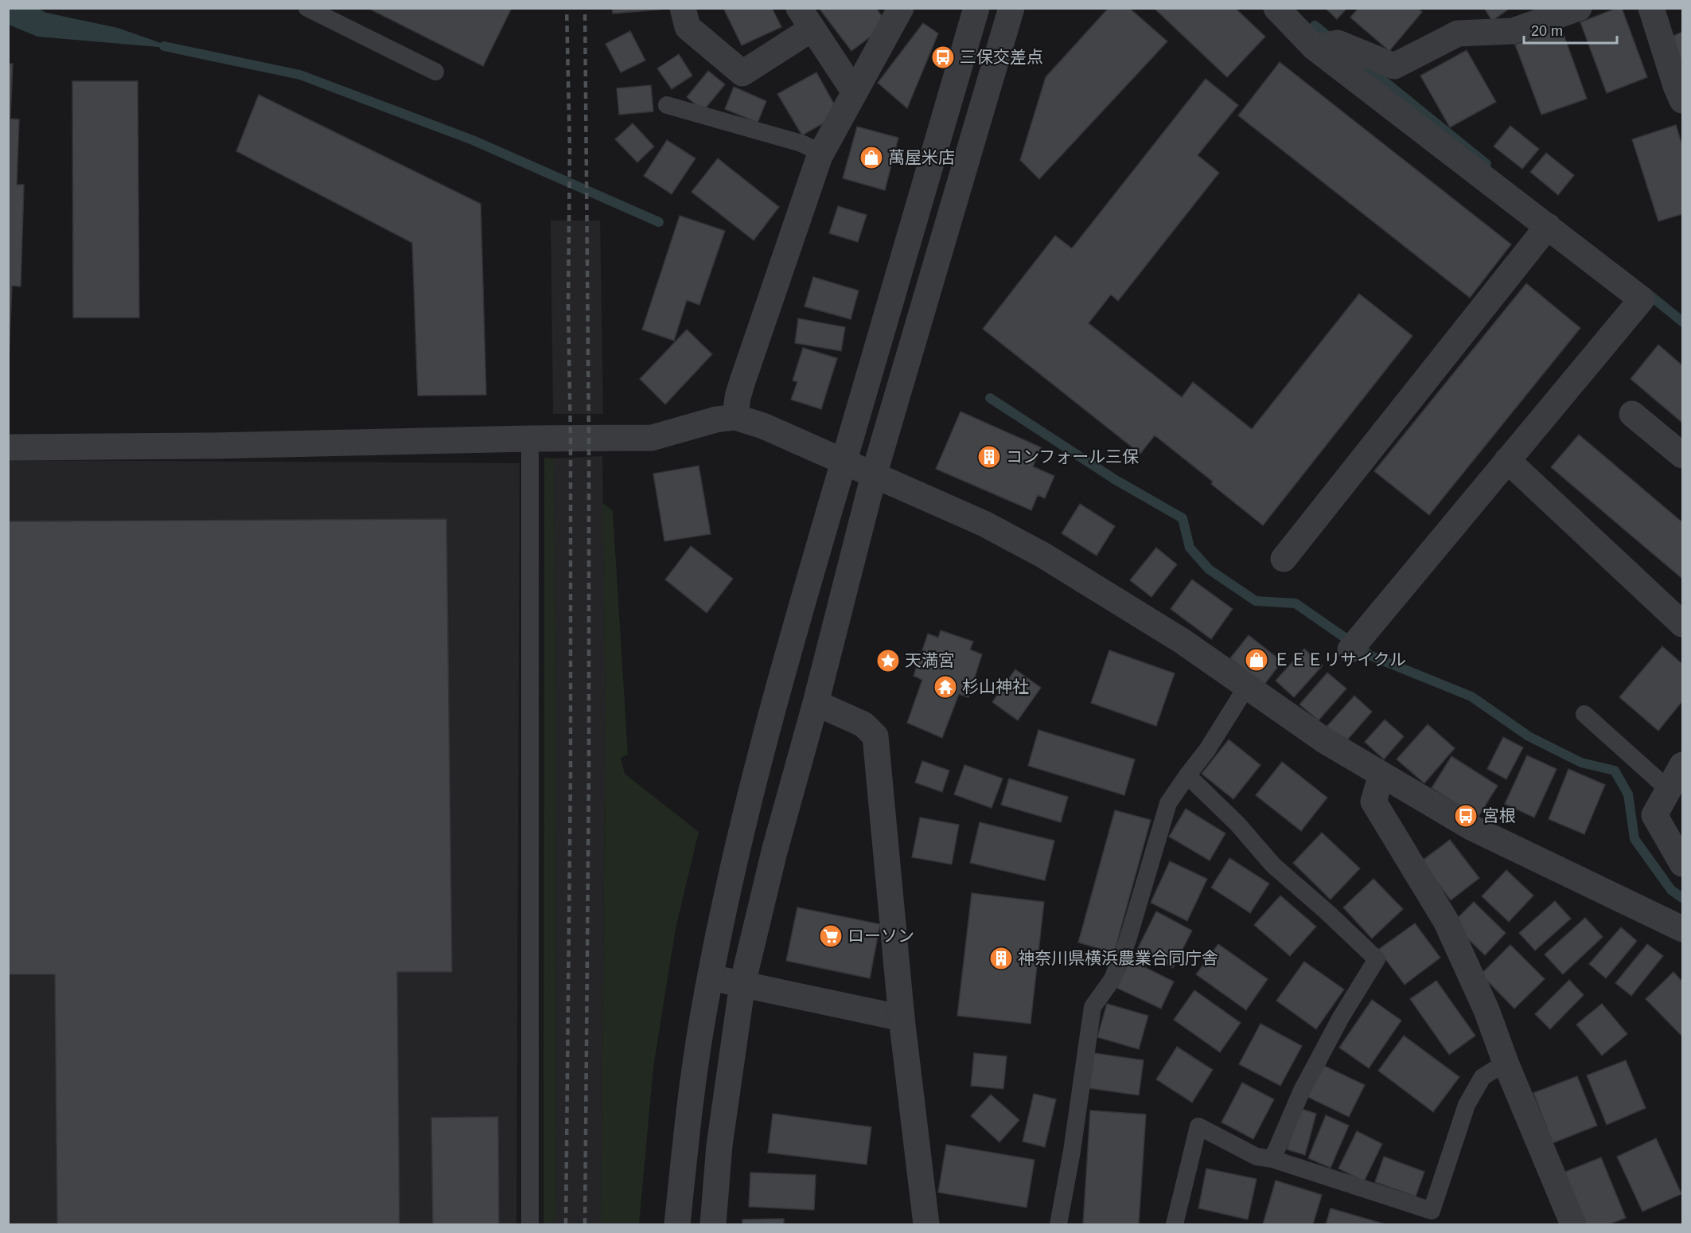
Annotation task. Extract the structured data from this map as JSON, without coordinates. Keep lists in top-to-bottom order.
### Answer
{
  "places": {
    "bus stop": ["三保交差点", "宮根"],
    "shop": ["萬屋米店", "ＥＥＥリサイクル"],
    "building": ["コンフォール三保", "神奈川県横浜農業合同庁舎"],
    "place": ["天満宮"],
    "temple": ["杉山神社"],
    "supermarket": ["ローソン"]
  },
  "scale_bar": "20 m"
}
